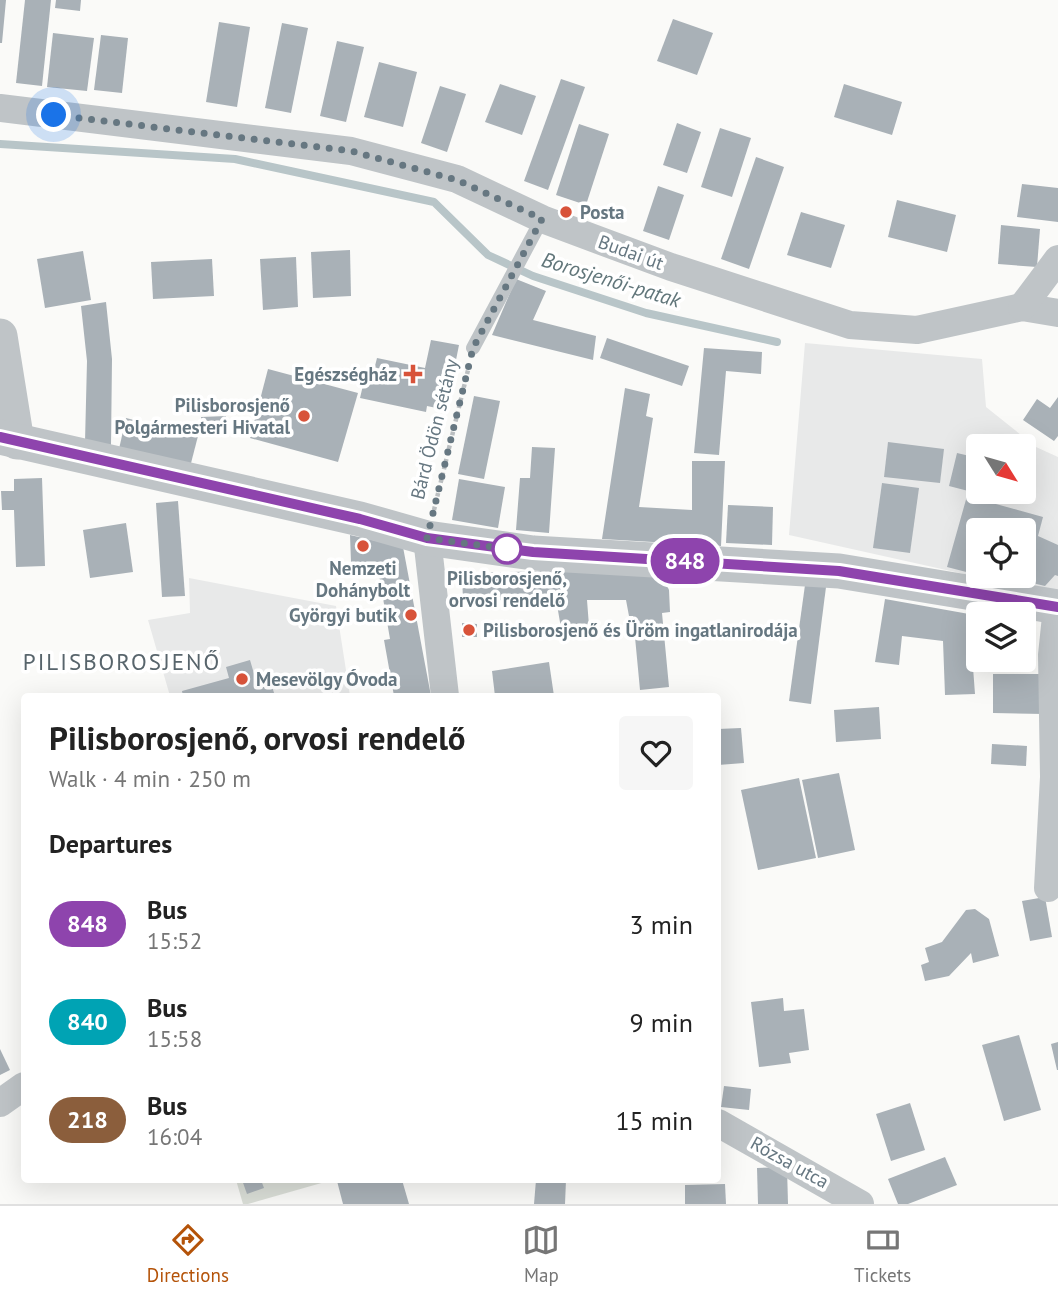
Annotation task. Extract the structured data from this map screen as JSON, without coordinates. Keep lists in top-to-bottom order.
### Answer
{
  "streets": {
    "street": ["Budai út", "Rózsa utca"],
    "lane": ["Bárd Ödön sétány"]
  },
  "crossings": [
    ["Budai út", "Bárd Ödön sétány"]
  ],
  "districts": ["PILISBOROSJENŐ"],
  "water": ["Borosjenői-patak"],
  "places": {
    "other": [
      "Posta",
      "Pilisborosjenő Polgármesteri Hivatal",
      "Nemzeti Dohánybolt",
      "Pilisborosjenő, orvosi rendelő",
      "Györgyi butik",
      "Pilisborosjenő és Üröm ingatlanirodája",
      "Mesevölgy Óvoda"
    ],
    "health": ["Egészségház"]
  },
  "lines": ["bus line 848"],
  "north": "bottom right",
  "page": {
    "on_map": "848",
    "heading": [
      ["Pilisborosjenő, orvosi rendelő", "Walk · 4 min · 250 m"],
      "Departures"
    ],
    "list": [
      {
        "mark": "848",
        "name": "Bus",
        "note": "15:52",
        "value": "3 min"
      },
      {
        "mark": "840",
        "name": "Bus",
        "note": "15:58",
        "value": "9 min"
      },
      {
        "mark": "218",
        "name": "Bus",
        "note": "16:04",
        "value": "15 min"
      }
    ],
    "tabs": ["Directions", "Map", "Tickets"]
  }
}
